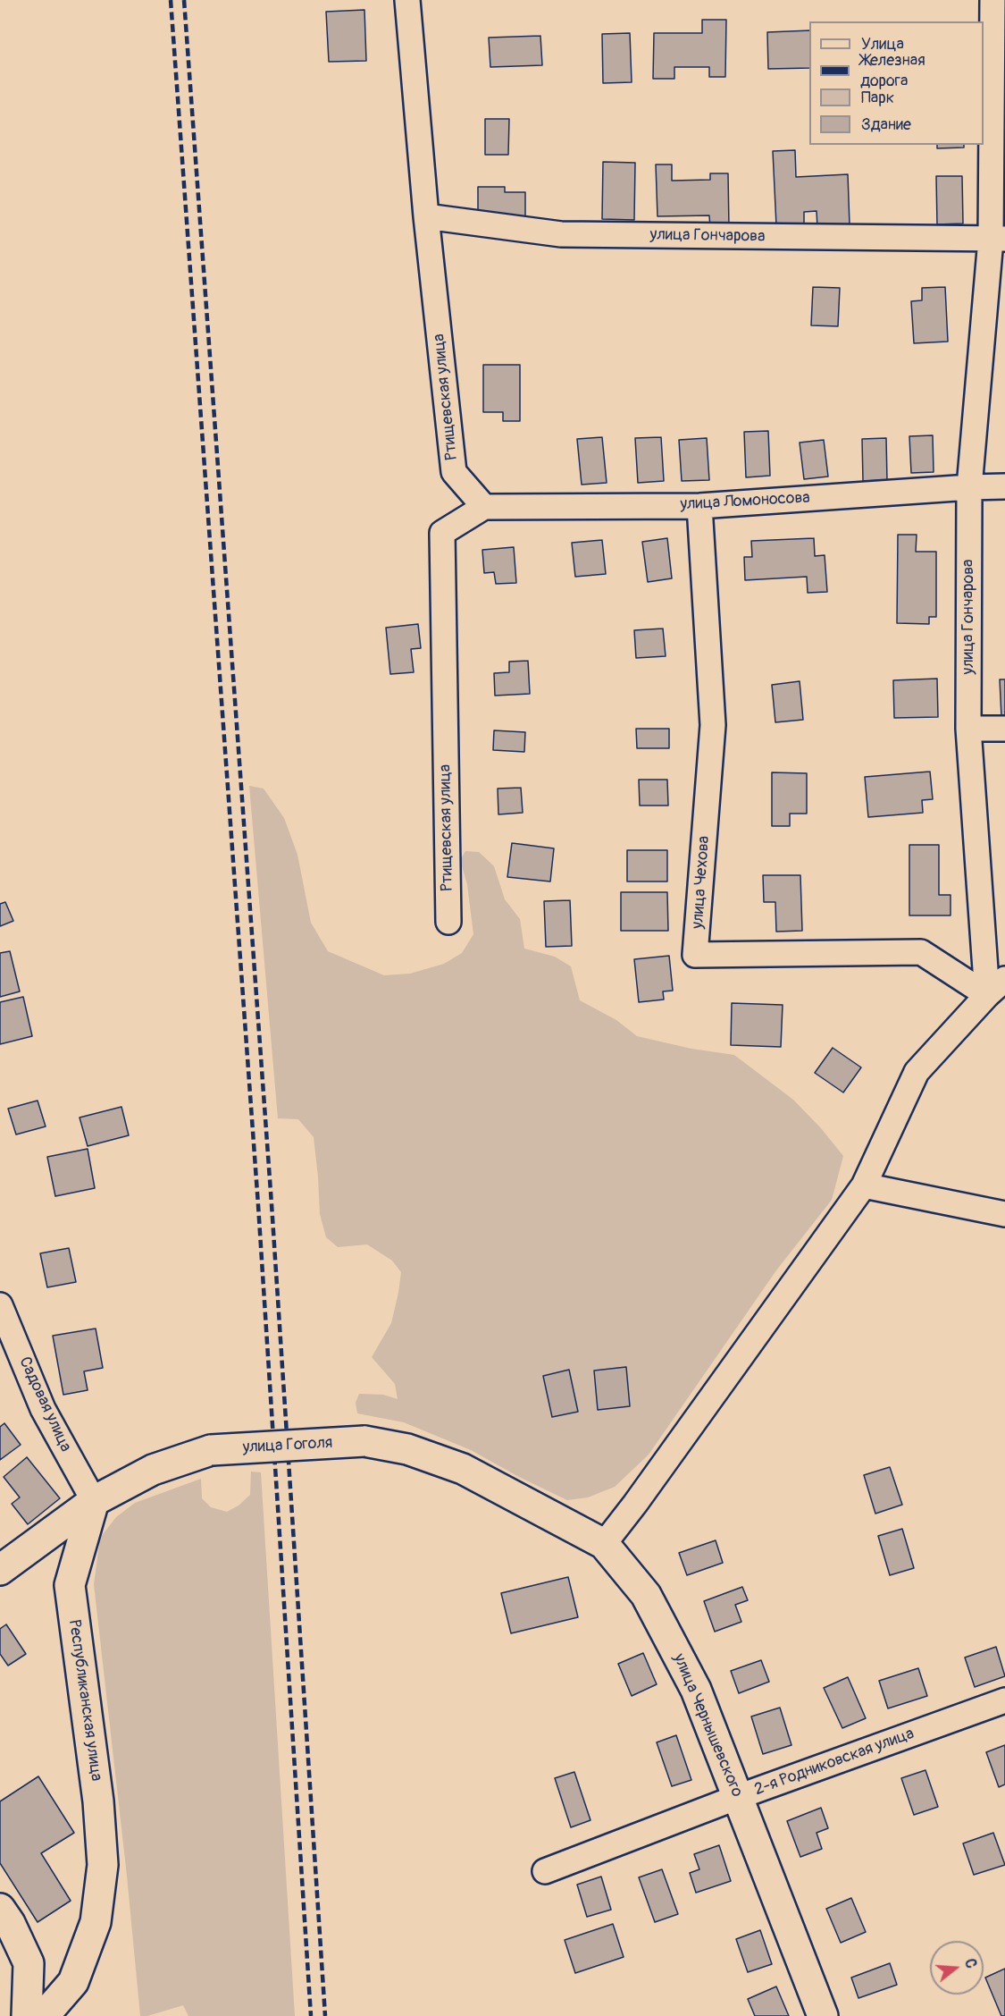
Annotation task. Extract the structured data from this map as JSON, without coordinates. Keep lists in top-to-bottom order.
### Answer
{
  "streets": {
    "street": [
      "улица Гончарова",
      "Ртищевская улица",
      "улица Ломоносова",
      "улица Чехова",
      "Садовая улица",
      "улица Гоголя",
      "Республиканская улица",
      "улица Чернышевского",
      "2-я Родниковская улица"
    ]
  },
  "crossings": [
    ["улица Гончарова", "Ртищевская улица"],
    ["улица Гончарова", "улица Ломоносова"],
    ["улица Гончарова", "улица Чехова"],
    ["Ртищевская улица", "улица Ломоносова"],
    ["улица Ломоносова", "улица Чехова"],
    ["Садовая улица", "улица Гоголя"],
    ["Садовая улица", "Республиканская улица"],
    ["улица Гоголя", "Республиканская улица"],
    ["улица Гоголя", "улица Чернышевского"],
    ["улица Чернышевского", "2-я Родниковская улица"]
  ],
  "legend": [
    "Улица",
    "Железная дорога",
    "Парк",
    "Здание"
  ],
  "north": "right"
}
